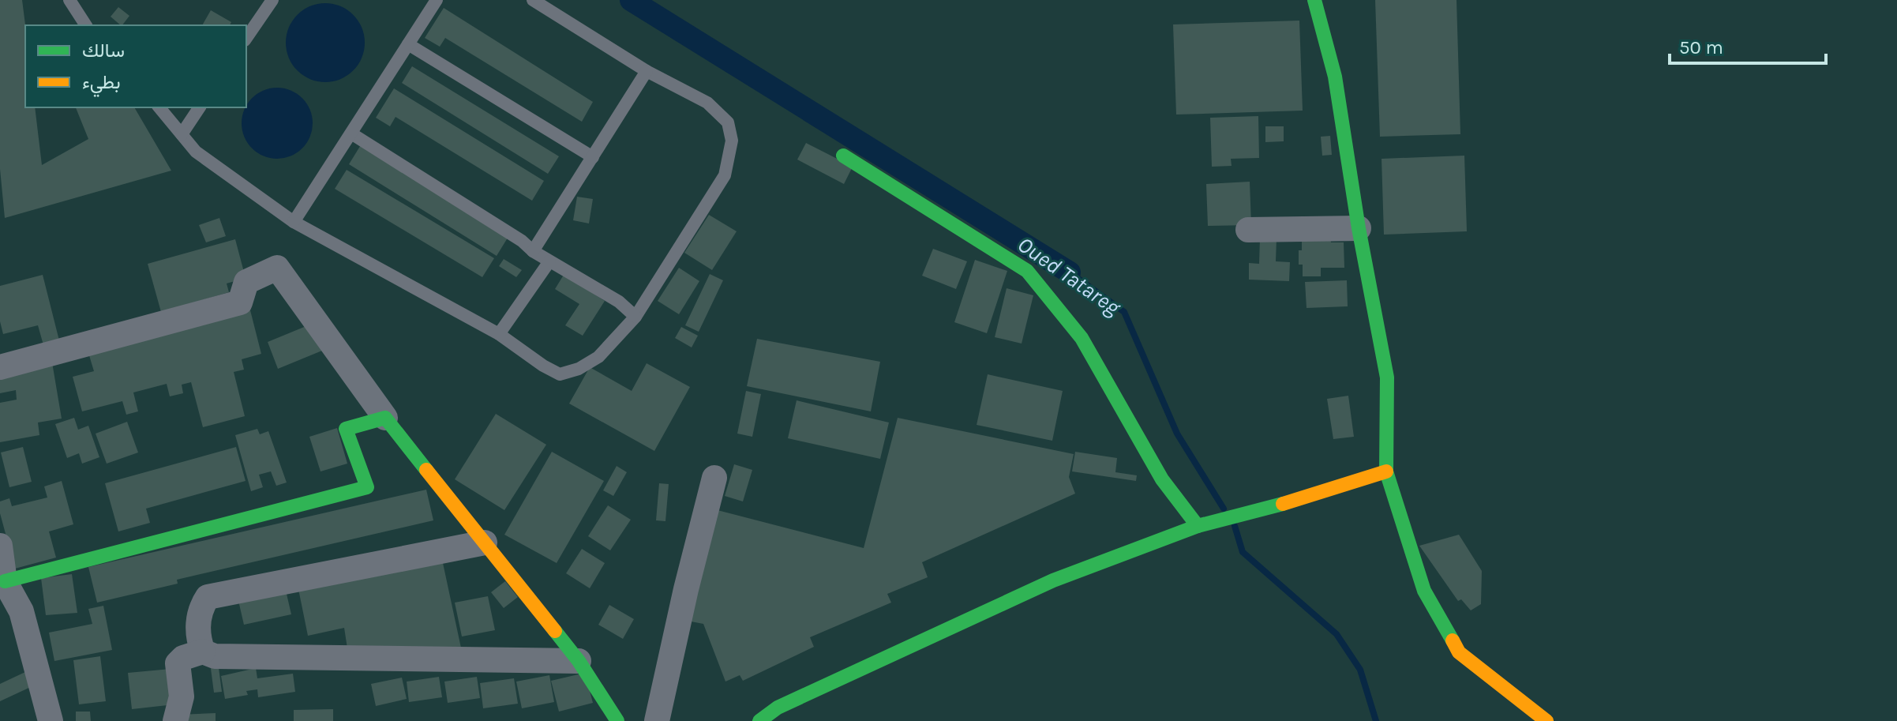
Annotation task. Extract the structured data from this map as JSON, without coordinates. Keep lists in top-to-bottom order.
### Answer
{
  "water": ["Oued Tatareg"],
  "legend": ["سالك", "بطيء"],
  "scale_bar": "50 m"
}
